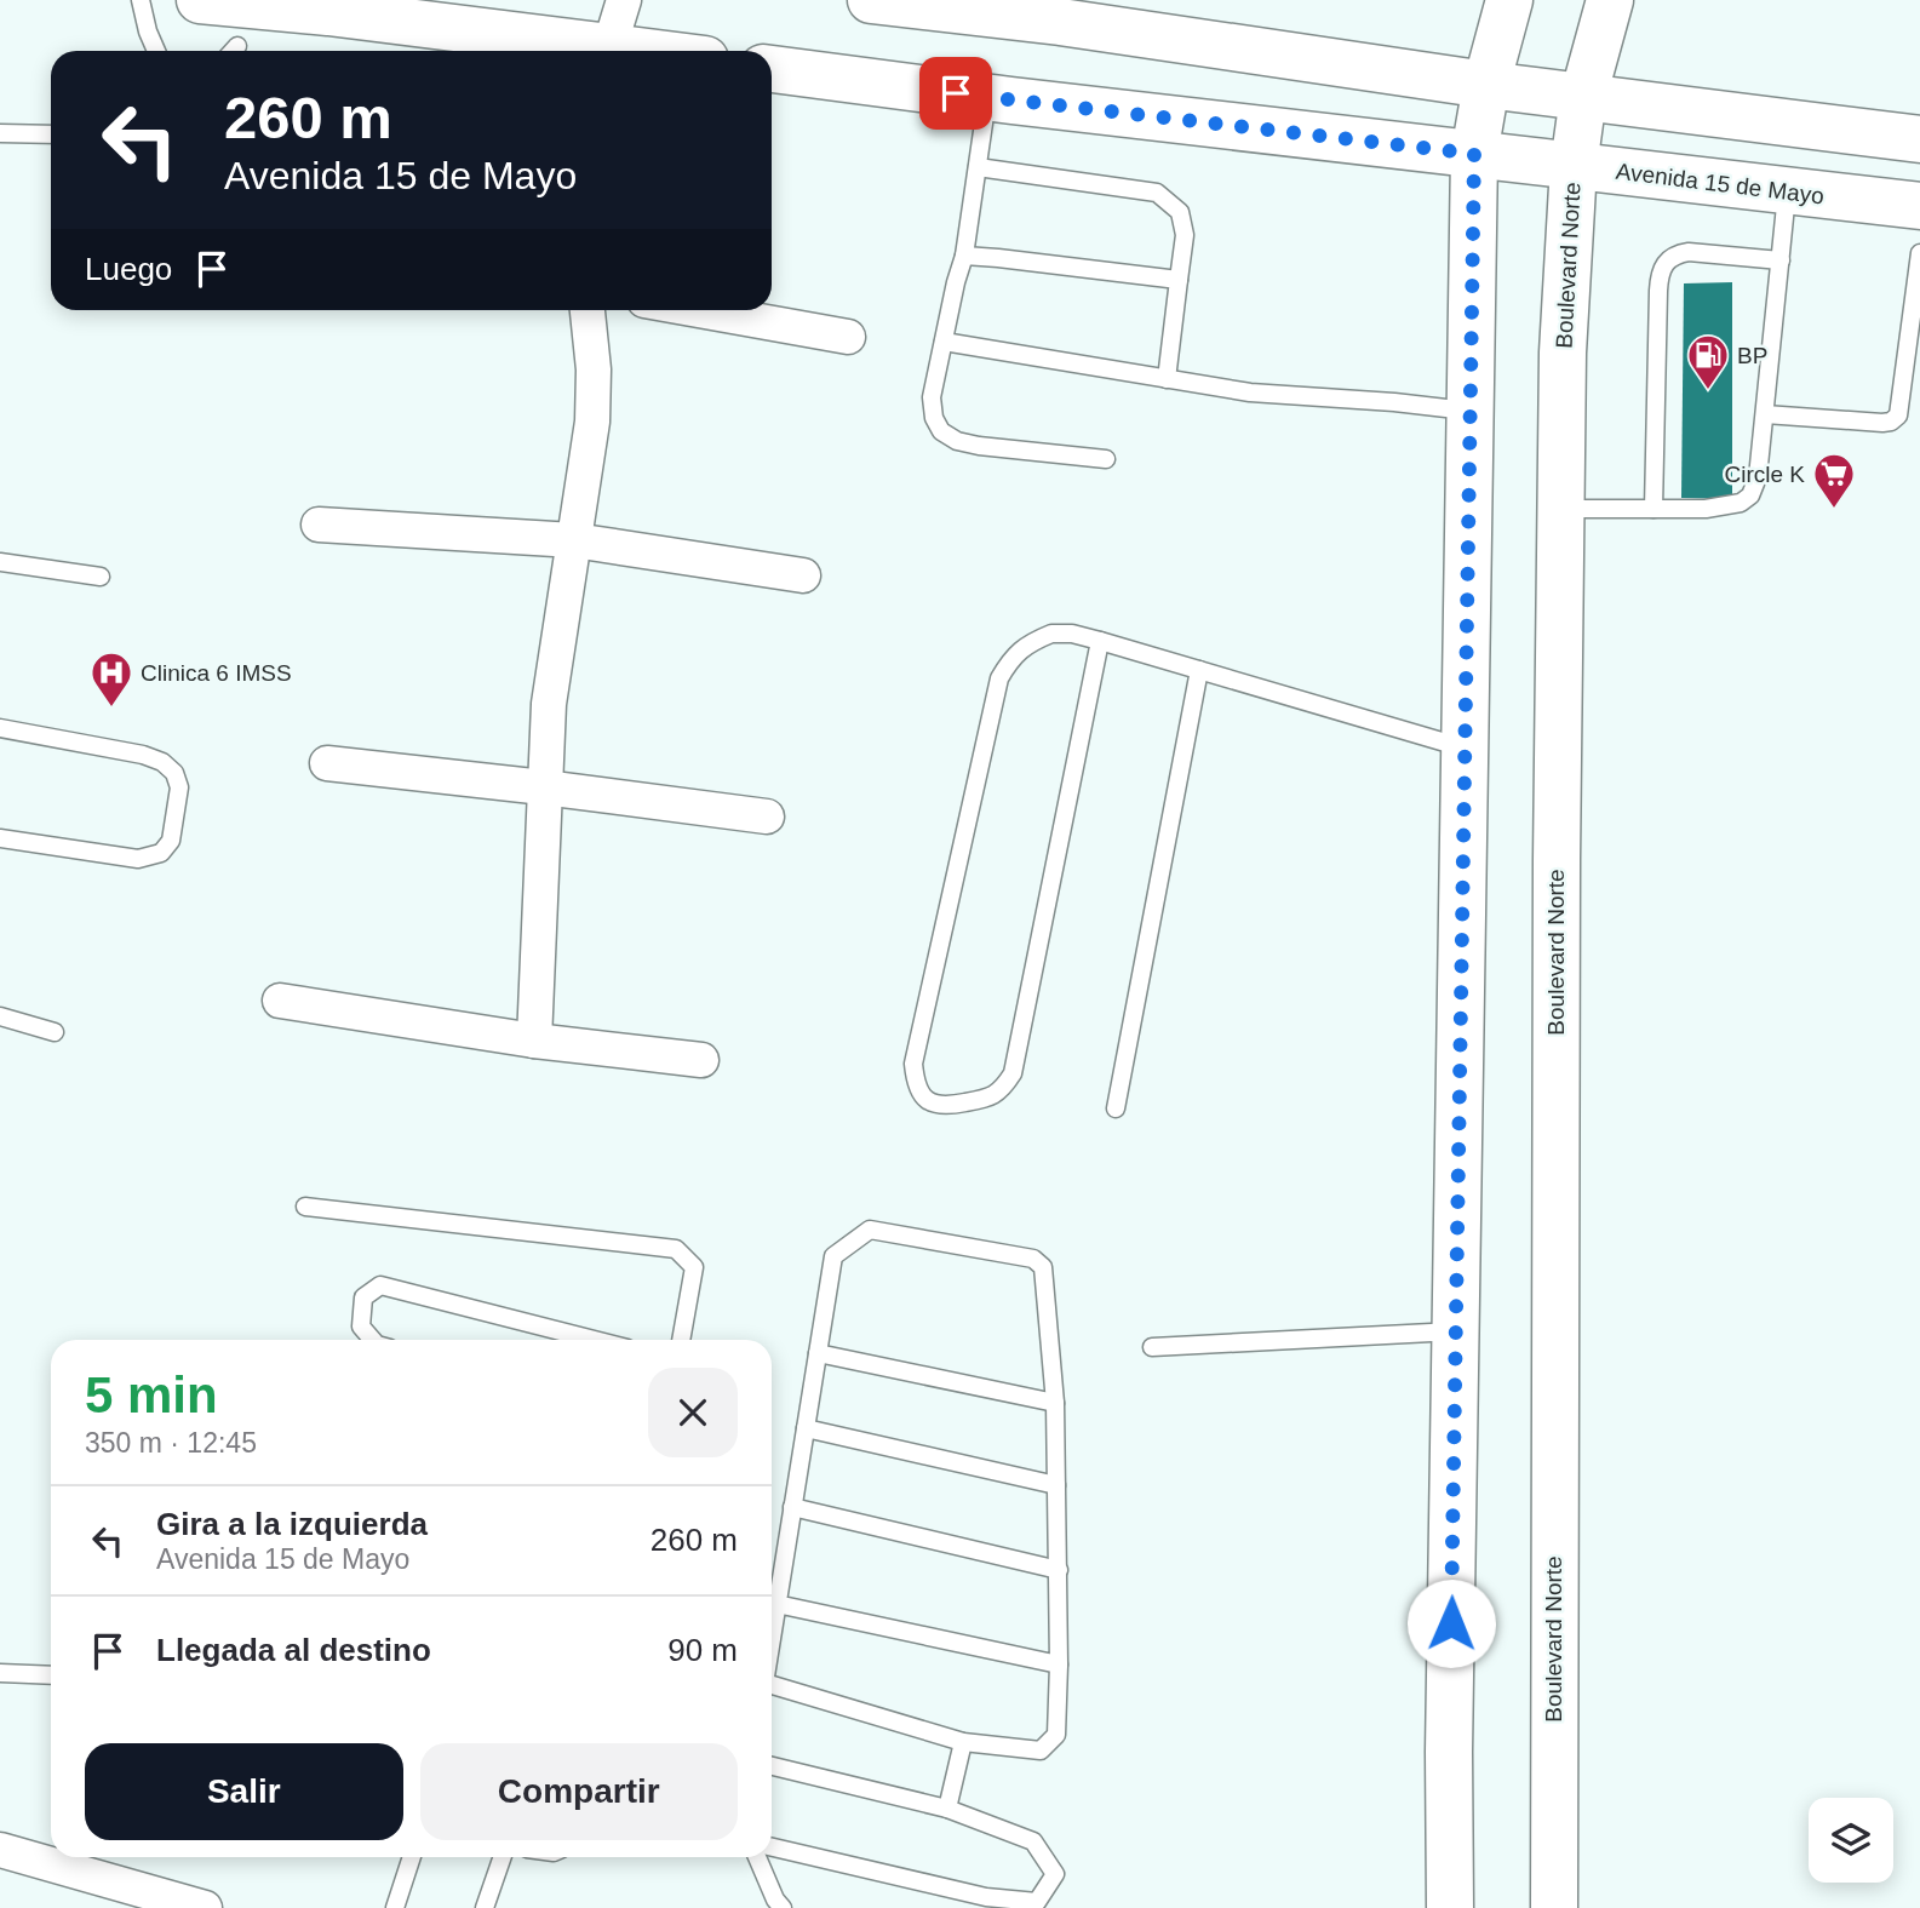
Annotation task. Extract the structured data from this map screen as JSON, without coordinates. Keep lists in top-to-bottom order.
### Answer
{
  "streets": {
    "main road": ["Avenida 15 de Mayo", "Boulevard Norte"]
  },
  "crossings": [
    ["Avenida 15 de Mayo", "Boulevard Norte"]
  ],
  "places": {
    "fuel station": ["BP"],
    "supermarket": ["Circle K"],
    "hospital": ["Clinica 6 IMSS"]
  },
  "page": {
    "turn": ["260 m", "Avenida 15 de Mayo"],
    "then": "Luego",
    "heading": ["5 min", "350 m · 12:45"],
    "list": [
      {
        "name": "Gira a la izquierda",
        "note": "Avenida 15 de Mayo",
        "value": "260 m"
      },
      {
        "name": "Llegada al destino",
        "value": "90 m"
      }
    ],
    "buttons": ["Salir", "Compartir"]
  }
}
